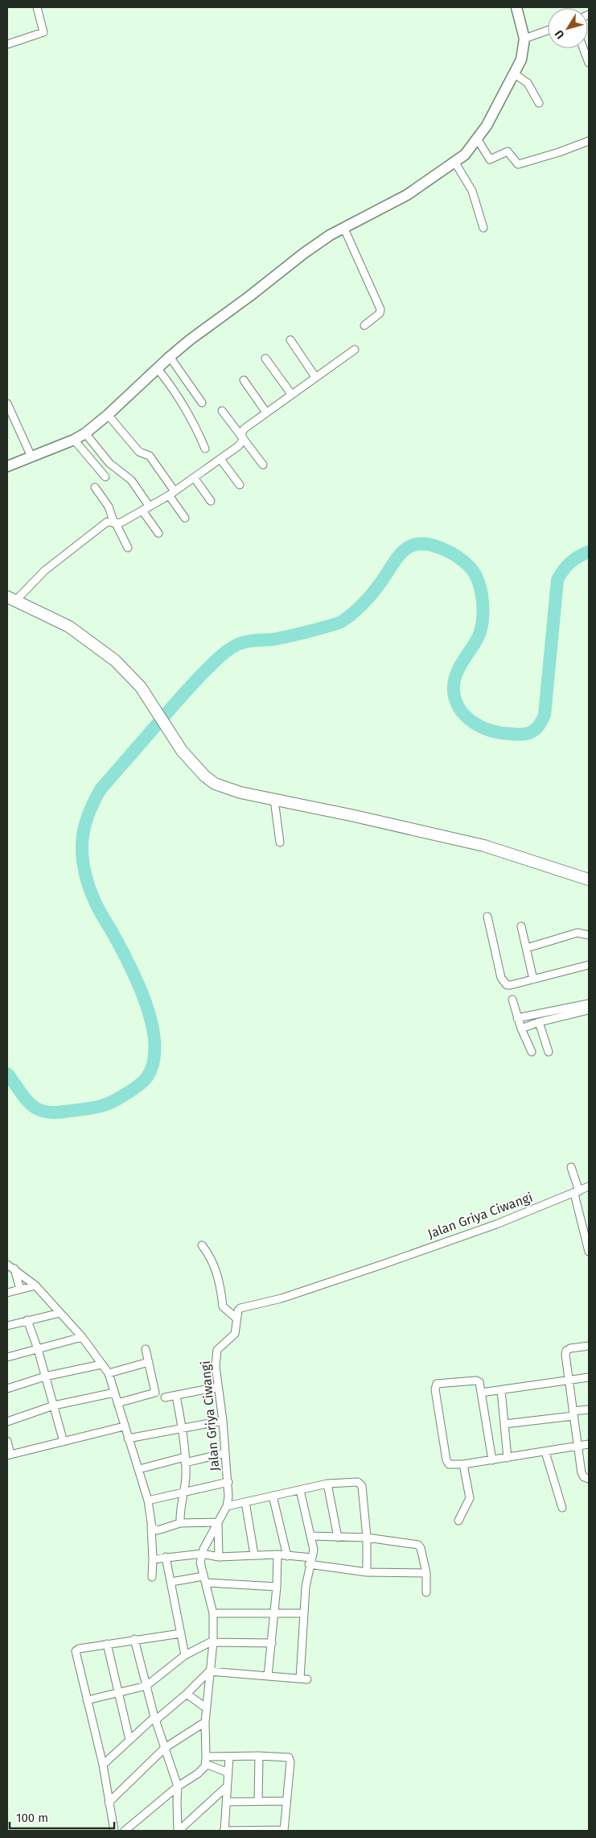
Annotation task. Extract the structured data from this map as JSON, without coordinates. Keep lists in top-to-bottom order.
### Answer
{
  "streets": {
    "street": ["Jalan Griya Ciwangi"]
  },
  "scale_bar": "100 m",
  "north": "bottom left"
}
